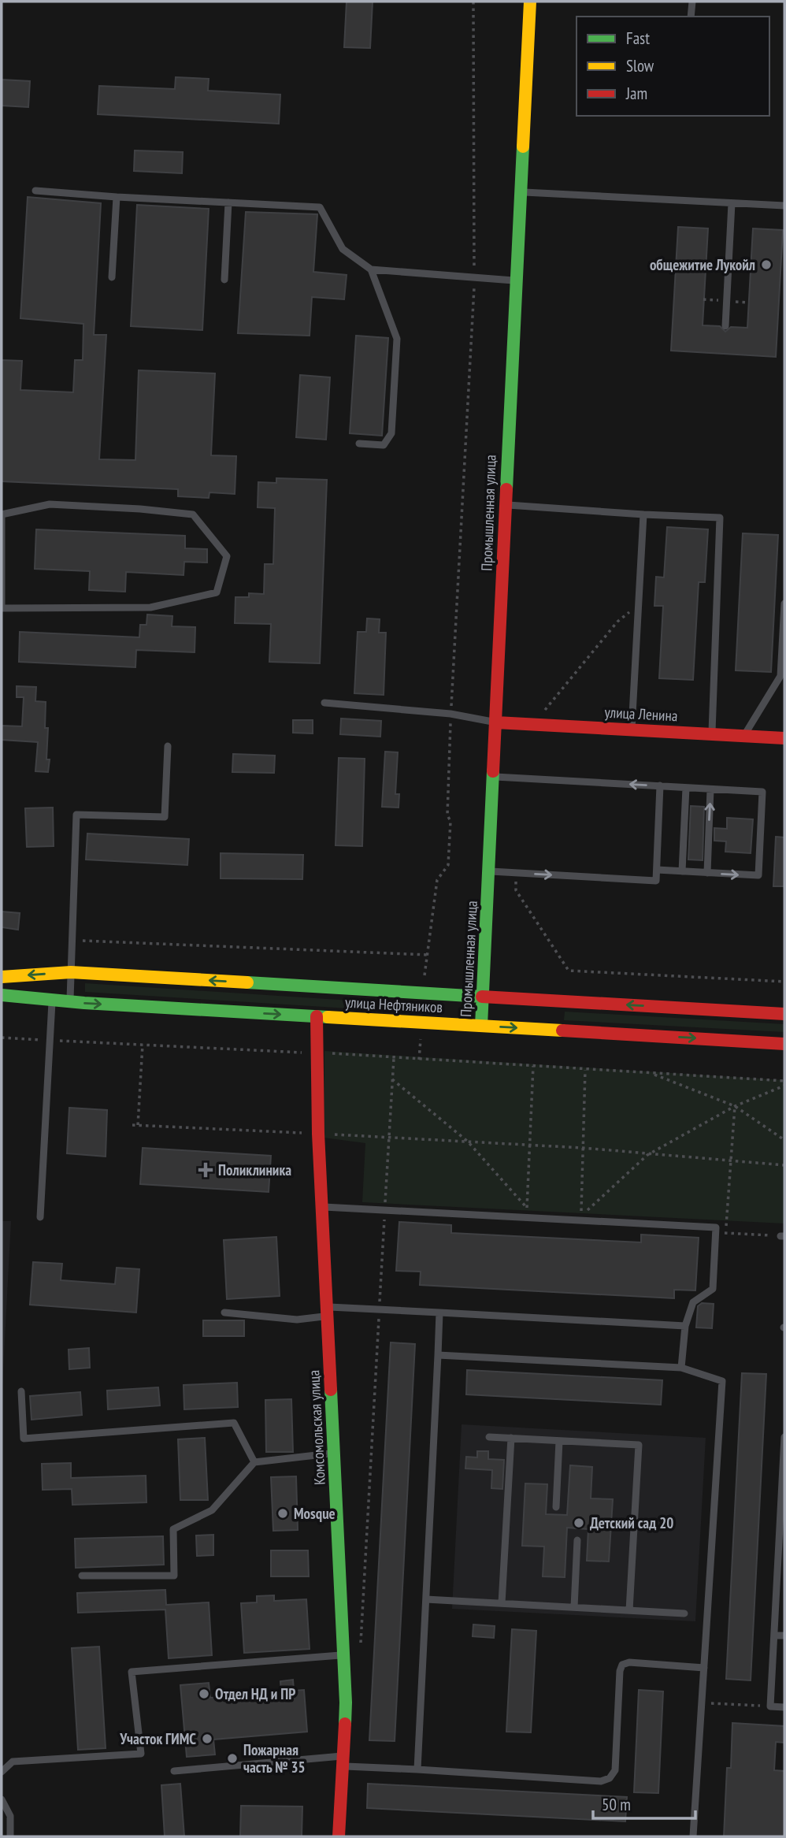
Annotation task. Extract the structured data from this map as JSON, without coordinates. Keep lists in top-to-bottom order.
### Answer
{
  "streets": {
    "main road": [
      "Промышленная улица",
      "улица Ленина",
      "улица Нефтяников",
      "Комсомольская улица"
    ]
  },
  "crossings": [
    ["Промышленная улица", "улица Ленина"],
    ["Промышленная улица", "улица Нефтяников"],
    ["улица Нефтяников", "Комсомольская улица"]
  ],
  "places": {
    "other": [
      "общежитие Лукойл",
      "Mosque",
      "Детский сад 20",
      "Отдел НД и ПР",
      "Участок ГИМС",
      "Пожарная часть № 35"
    ],
    "health": ["Поликлиника"]
  },
  "legend": ["Fast", "Slow", "Jam"],
  "scale_bar": "50 m"
}
